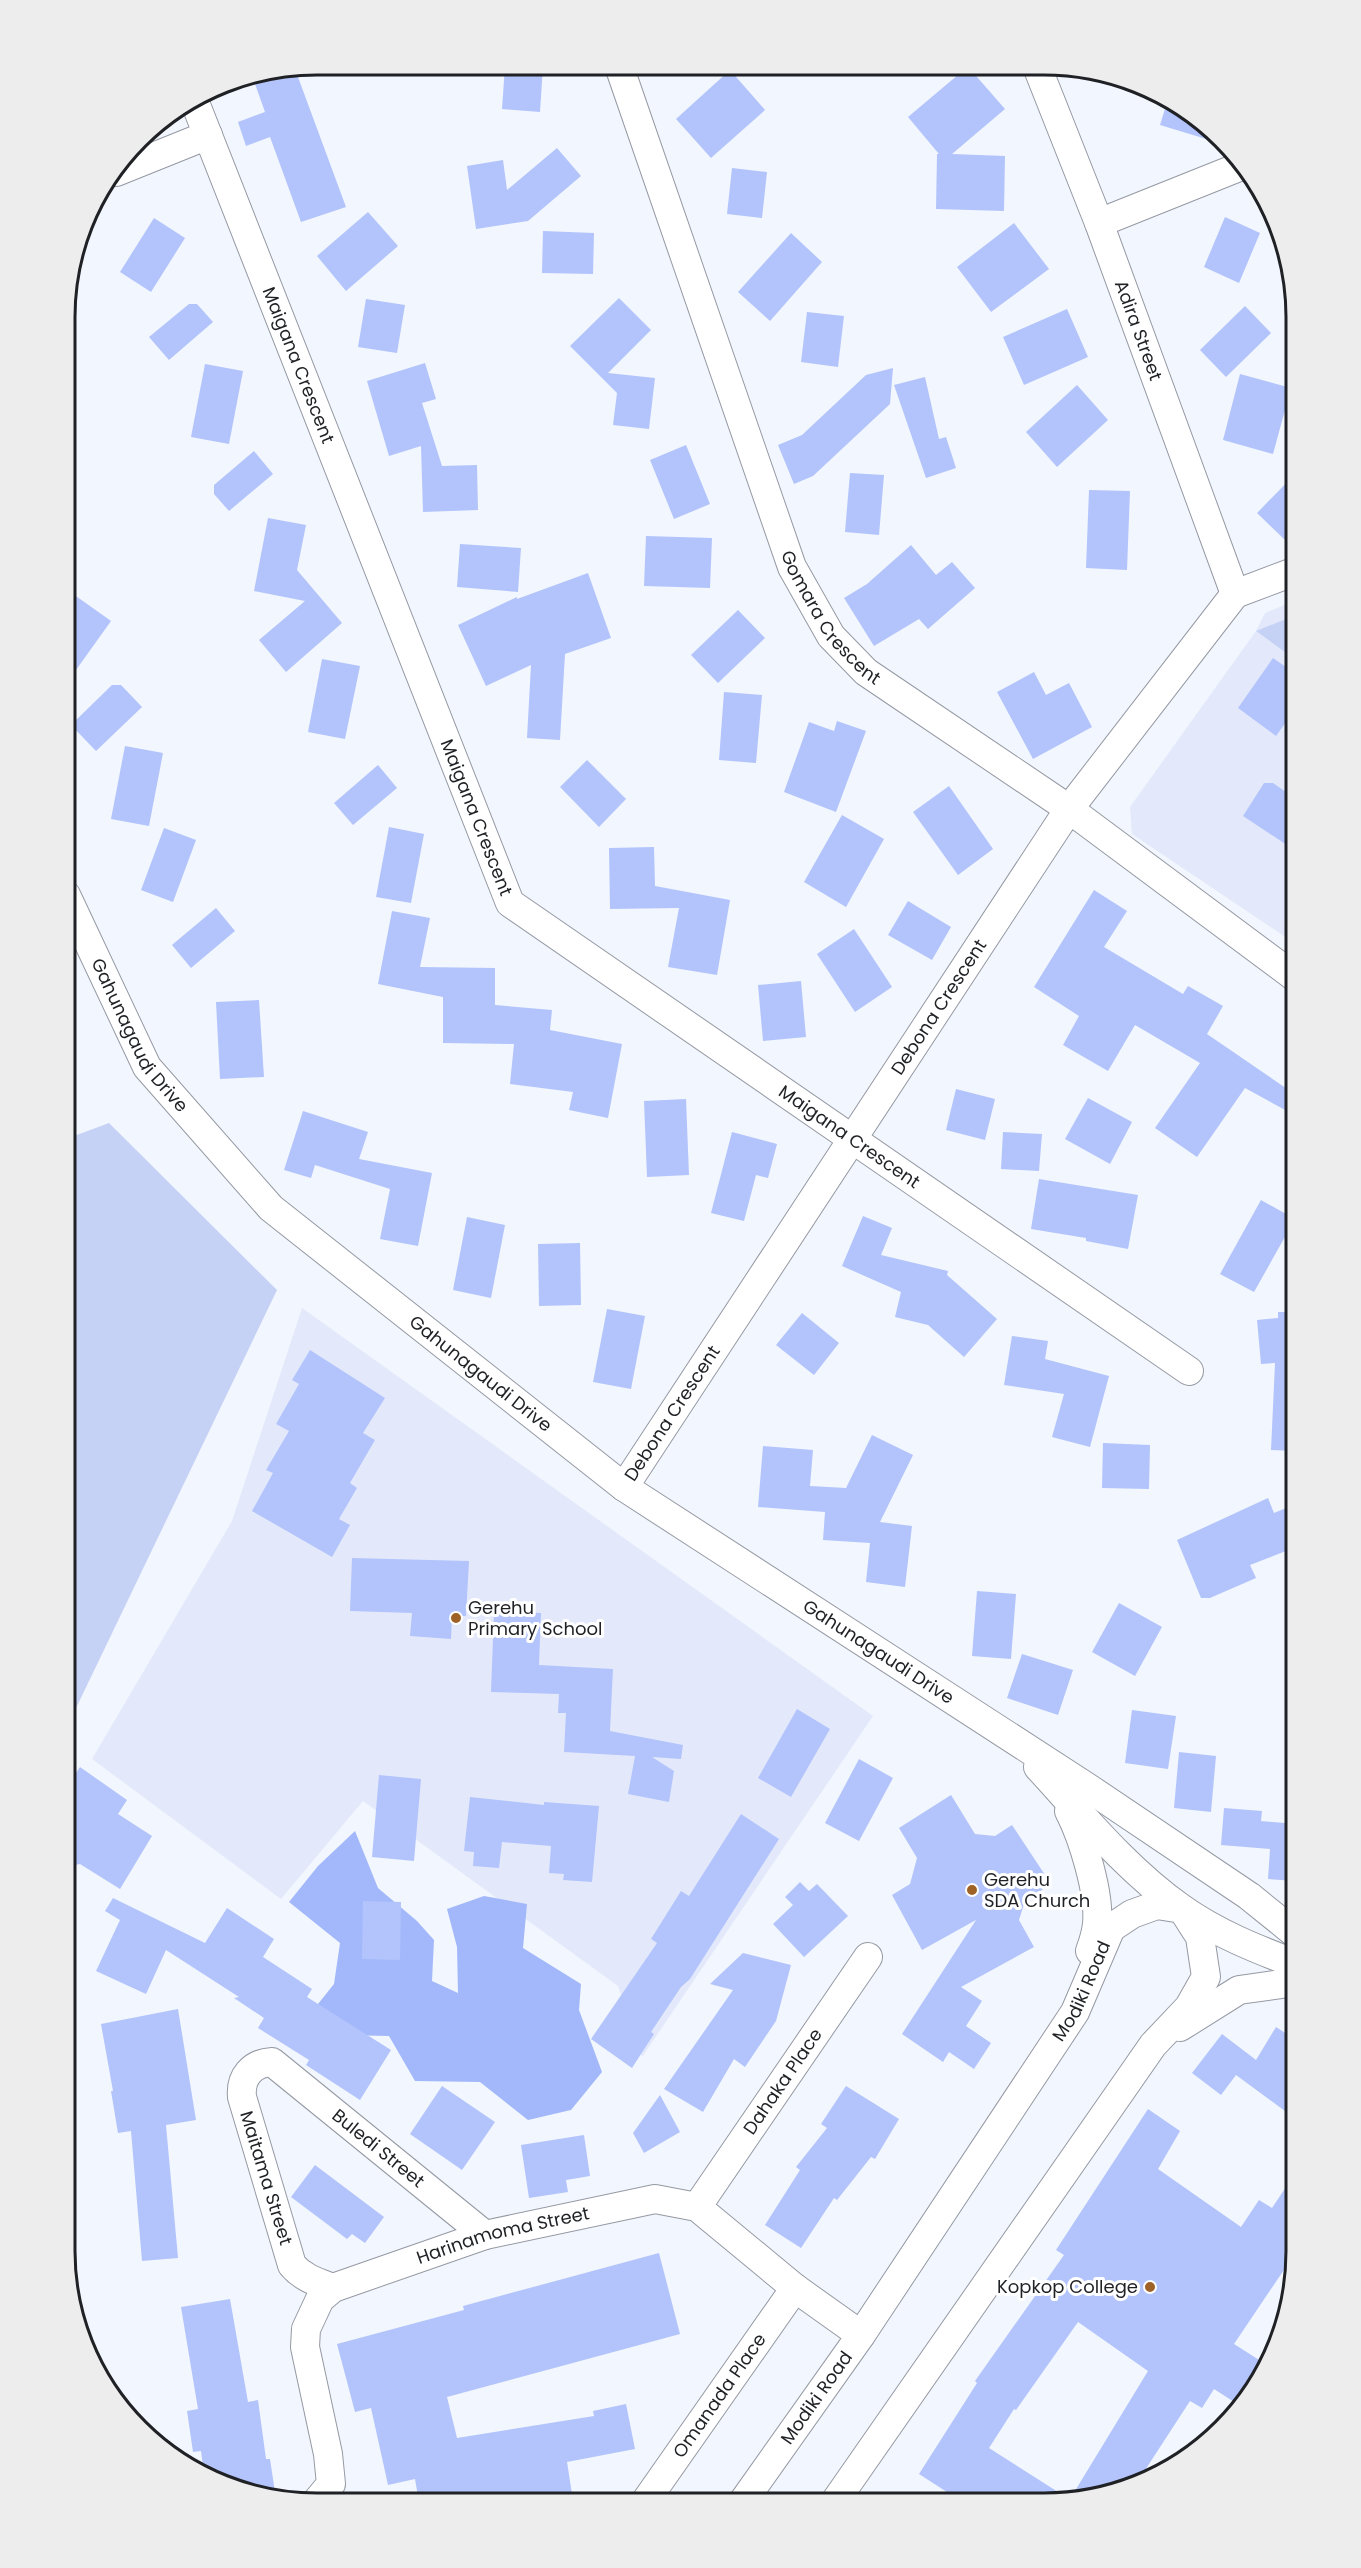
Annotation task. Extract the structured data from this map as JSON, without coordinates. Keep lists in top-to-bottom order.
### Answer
{
  "streets": {
    "street": [
      "Adira Street",
      "Maigana Crescent",
      "Gomara Crescent",
      "Debona Crescent",
      "Gahunagaudi Drive",
      "Modiki Road",
      "Dahaka Place",
      "Buledi Street",
      "Maitama Street",
      "Harinamoma Street",
      "Omanada Place"
    ]
  },
  "crossings": [
    ["Adira Street", "Debona Crescent"],
    ["Maigana Crescent", "Debona Crescent"],
    ["Gomara Crescent", "Debona Crescent"],
    ["Debona Crescent", "Gahunagaudi Drive"],
    ["Gahunagaudi Drive", "Modiki Road"],
    ["Modiki Road", "Harinamoma Street"],
    ["Dahaka Place", "Harinamoma Street"],
    ["Buledi Street", "Maitama Street"],
    ["Buledi Street", "Harinamoma Street"],
    ["Maitama Street", "Harinamoma Street"],
    ["Harinamoma Street", "Omanada Place"]
  ],
  "places": ["Gerehu Primary School", "Gerehu SDA Church", "Kopkop College"]
}
